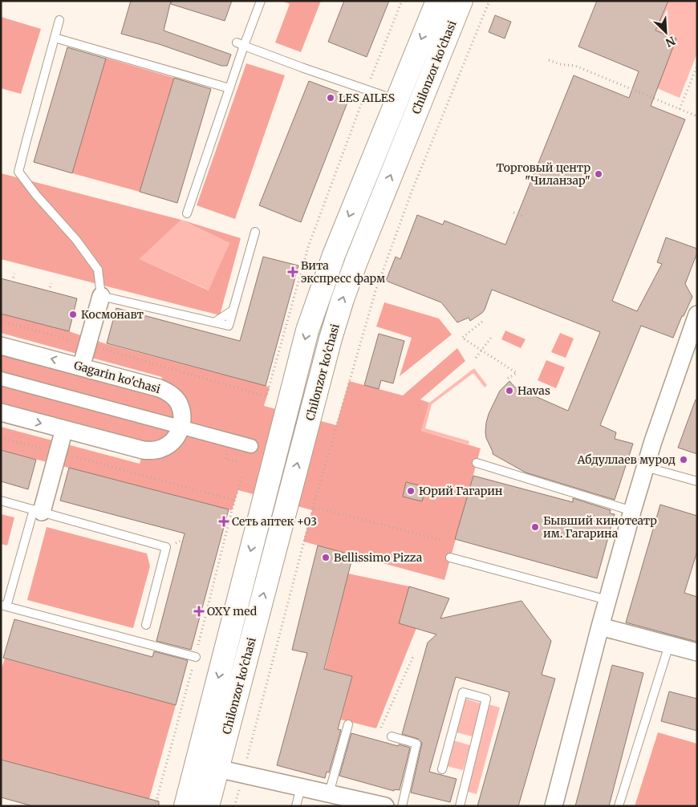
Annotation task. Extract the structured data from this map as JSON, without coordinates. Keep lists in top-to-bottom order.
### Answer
{
  "streets": {
    "main road": ["Chilonzor ko'chasi"],
    "street": ["Gagarin ko'chasi"]
  },
  "places": {
    "other": [
      "LES AILES",
      "Торговый центр \"Чиланзар\"",
      "Космонавт",
      "Havas",
      "Абдуллаев мурод",
      "Юрий Гагарин",
      "Бывший кинотеатр им. Гагарина",
      "Bellissimo Pizza"
    ],
    "health": ["Вита экспресс фарм", "Сеть аптек +03", "OXY med"]
  },
  "north": "bottom right"
}
